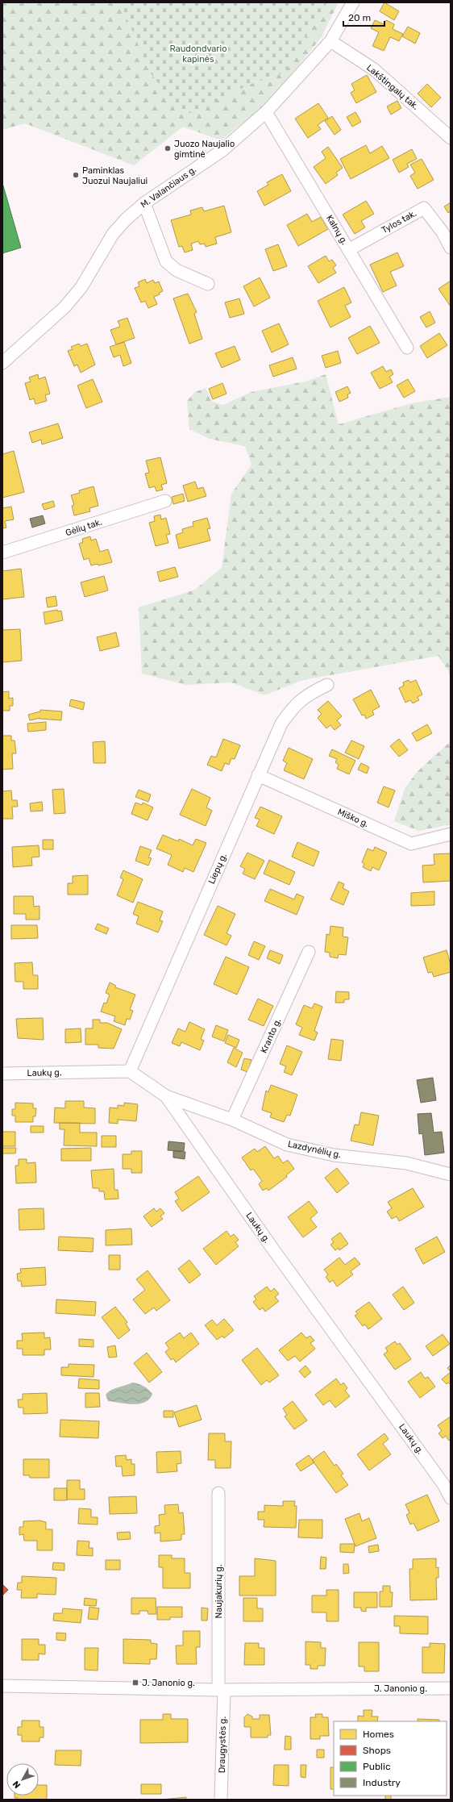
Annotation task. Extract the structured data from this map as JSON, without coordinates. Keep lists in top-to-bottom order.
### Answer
{
  "streets": {
    "street": [
      "Lakštingalų tak.",
      "M. Valančiaus g.",
      "Tylos tak.",
      "Kalnų g.",
      "Gėlių tak.",
      "Miško g.",
      "Liepų g.",
      "Kranto g.",
      "Laukų g.",
      "Lazdynėlių g.",
      "Naujakurių g.",
      "J. Janonio g.",
      "Draugystės g."
    ]
  },
  "crossings": [
    ["Lakštingalų tak.", "M. Valančiaus g."],
    ["M. Valančiaus g.", "Kalnų g."],
    ["Tylos tak.", "Kalnų g."],
    ["Miško g.", "Liepų g."],
    ["Liepų g.", "Laukų g."],
    ["Kranto g.", "Lazdynėlių g."],
    ["Laukų g.", "Lazdynėlių g."],
    ["Naujakurių g.", "J. Janonio g."],
    ["Naujakurių g.", "Draugystės g."],
    ["J. Janonio g.", "Draugystės g."]
  ],
  "parks": ["Raudondvario kapinės"],
  "places": {
    "other": ["Juozo Naujalio gimtinė", "Paminklas Juozui Naujaliui"],
    "transit": ["J. Janonio g."]
  },
  "legend": [
    "Homes",
    "Shops",
    "Public",
    "Industry"
  ],
  "scale_bar": "20 m",
  "north": "bottom left"
}
